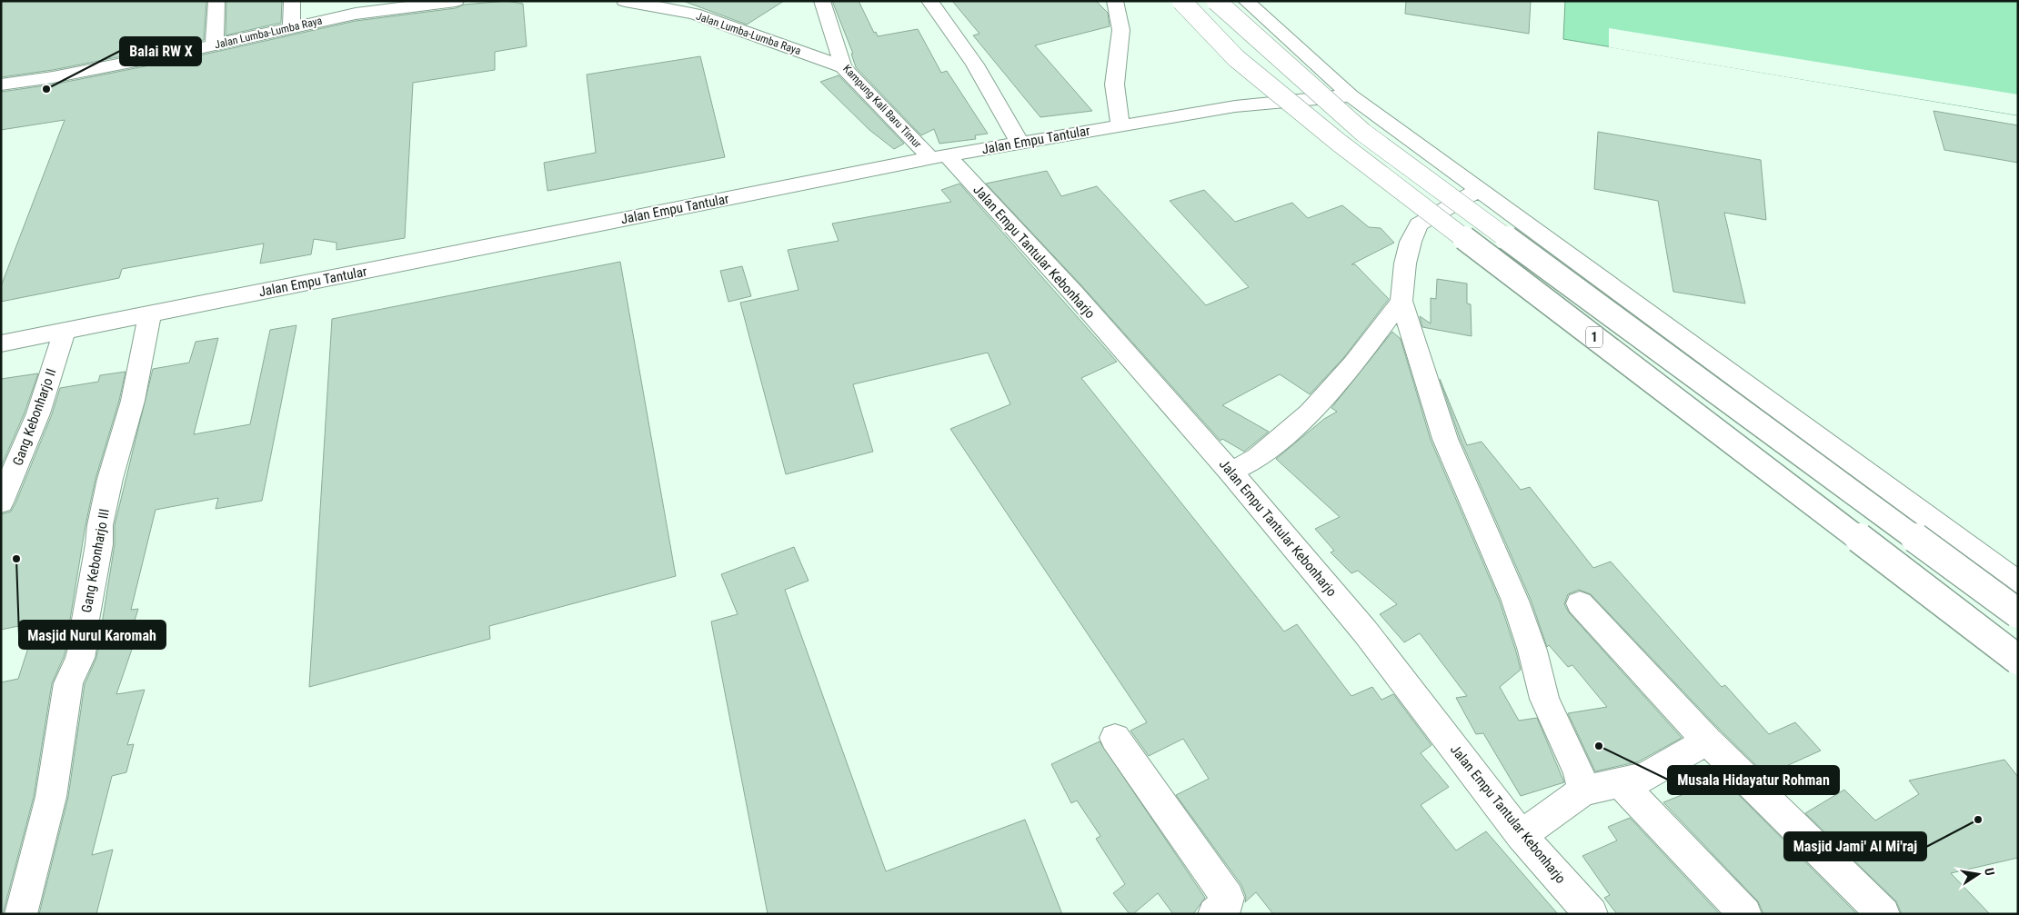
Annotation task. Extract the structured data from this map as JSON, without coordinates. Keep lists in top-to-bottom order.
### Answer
{
  "streets": {
    "main road": [
      "Jalan Lumba-Lumba Raya",
      "Kampung Kali Baru Timur",
      "Jalan Empu Tantular",
      "Jalan Empu Tantular Kebonharjo",
      "1",
      "Gang Kebonharjo II",
      "Gang Kebonharjo III"
    ]
  },
  "crossings": [
    ["Jalan Lumba-Lumba Raya", "Kampung Kali Baru Timur"],
    ["Kampung Kali Baru Timur", "Jalan Empu Tantular"],
    ["Kampung Kali Baru Timur", "Jalan Empu Tantular Kebonharjo"],
    ["Jalan Empu Tantular", "Jalan Empu Tantular Kebonharjo"],
    ["Jalan Empu Tantular", "Gang Kebonharjo II"],
    ["Jalan Empu Tantular", "Gang Kebonharjo III"]
  ],
  "places": [
    "Balai RW X",
    "Masjid Nurul Karomah",
    "Musala Hidayatur Rohman",
    "Masjid Jami' Al Mi'raj"
  ],
  "north": "right"
}
